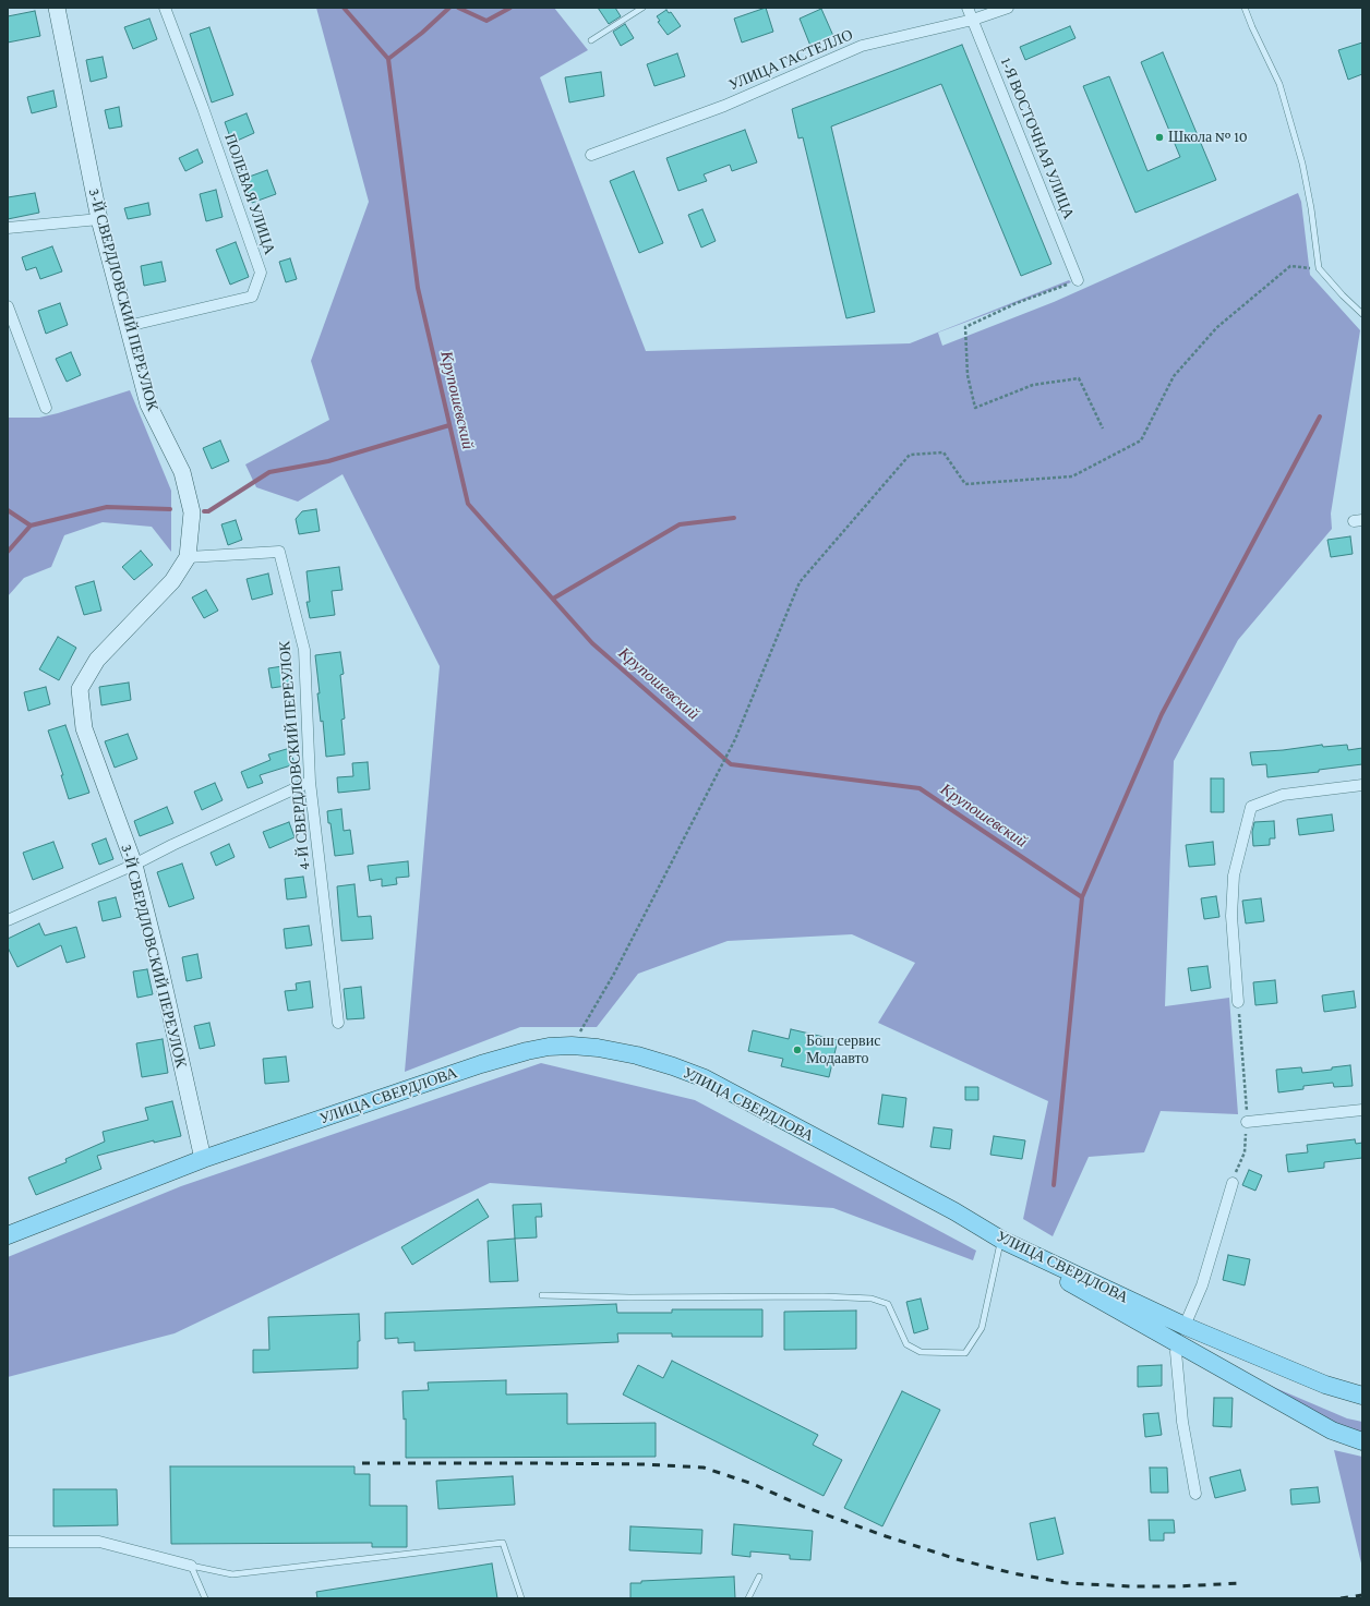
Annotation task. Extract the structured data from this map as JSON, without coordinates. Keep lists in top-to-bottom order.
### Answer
{
  "streets": {
    "main road": ["3-Й СВЕРДЛОВСКИЙ ПЕРЕУЛОК", "УЛИЦА СВЕРДЛОВА"],
    "street": [
      "УЛИЦА ГАСТЕЛЛО",
      "1-Я ВОСТОЧНАЯ УЛИЦА",
      "ПОЛЕВАЯ УЛИЦА",
      "4-Й СВЕРДЛОВСКИЙ ПЕРЕУЛОК"
    ]
  },
  "crossings": [
    ["УЛИЦА ГАСТЕЛЛО", "1-Я ВОСТОЧНАЯ УЛИЦА"],
    ["ПОЛЕВАЯ УЛИЦА", "3-Й СВЕРДЛОВСКИЙ ПЕРЕУЛОК"],
    ["3-Й СВЕРДЛОВСКИЙ ПЕРЕУЛОК", "4-Й СВЕРДЛОВСКИЙ ПЕРЕУЛОК"],
    ["3-Й СВЕРДЛОВСКИЙ ПЕРЕУЛОК", "УЛИЦА СВЕРДЛОВА"]
  ],
  "water": ["Крупошевский"],
  "places": ["Школа № 10", "Бош сервис Модаавто"]
}
